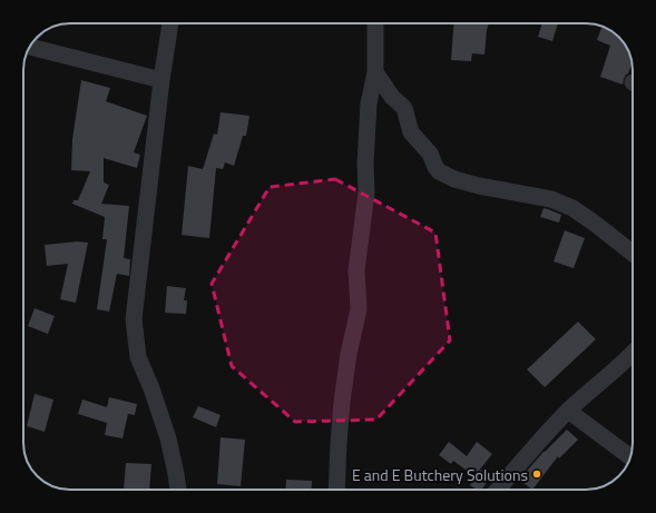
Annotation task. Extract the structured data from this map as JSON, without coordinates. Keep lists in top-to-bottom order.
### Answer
{
  "places": ["E and E Butchery Solutions"]
}
